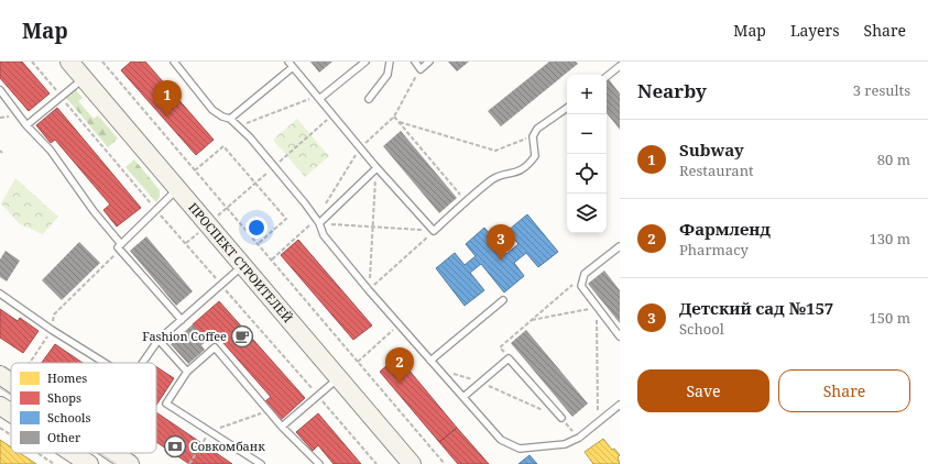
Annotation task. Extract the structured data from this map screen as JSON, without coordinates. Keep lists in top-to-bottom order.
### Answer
{
  "streets": {
    "street": ["ПРОСПЕКТ СТРОИТЕЛЕЙ"]
  },
  "places": {
    "cafe": ["Fashion Coffee"],
    "bank": ["Совкомбанк"]
  },
  "legend": [
    "Homes",
    "Shops",
    "Schools",
    "Other"
  ],
  "page": {
    "header": "Map",
    "nav": ["Map", "Layers", "Share"],
    "heading": ["Nearby", "3 results"],
    "map_buttons": ["+", "−"],
    "pins": ["1", "3", "2"],
    "list": [
      {
        "mark": "1",
        "name": "Subway",
        "note": "Restaurant",
        "value": "80 m"
      },
      {
        "mark": "2",
        "name": "Фармленд",
        "note": "Pharmacy",
        "value": "130 m"
      },
      {
        "mark": "3",
        "name": "Детский сад №157",
        "note": "School",
        "value": "150 m"
      }
    ],
    "buttons": ["Save", "Share"]
  }
}
